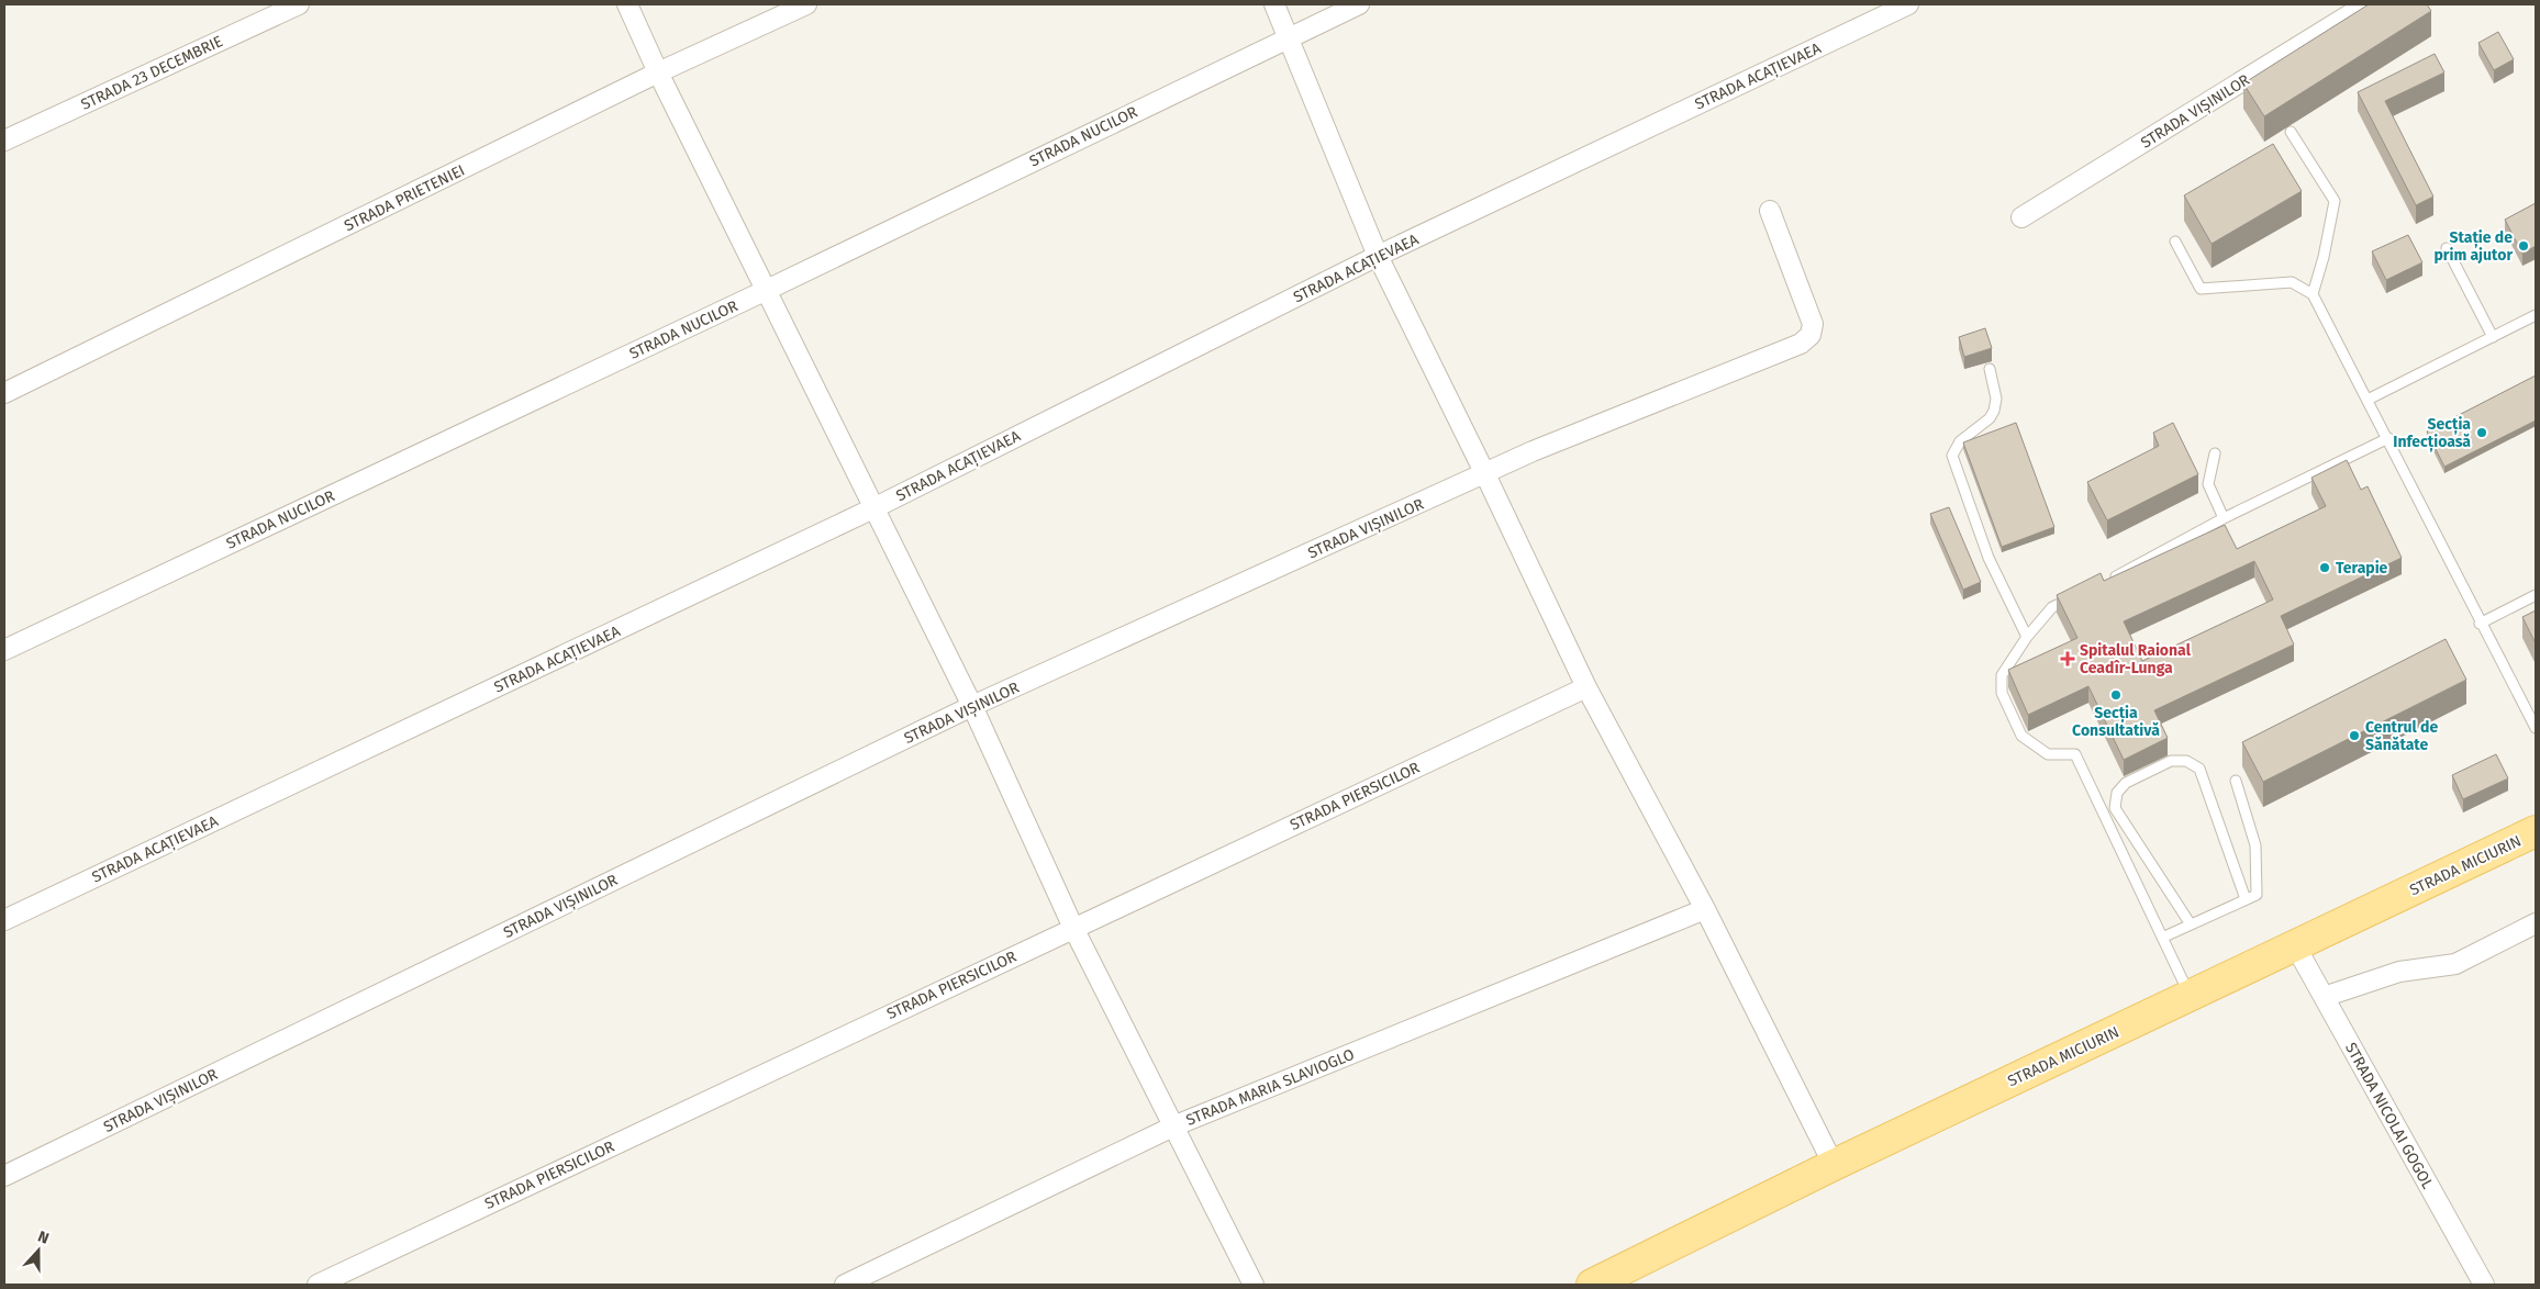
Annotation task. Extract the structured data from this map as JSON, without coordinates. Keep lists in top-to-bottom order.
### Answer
{
  "streets": {
    "main road": ["STRADA MICIURIN"],
    "street": [
      "STRADA 23 DECEMBRIE",
      "STRADA ACAȚIEVAEA",
      "STRADA VIȘINILOR",
      "STRADA NUCILOR",
      "STRADA PRIETENIEI",
      "STRADA PIERSICILOR",
      "STRADA MARIA SLAVIOGLO",
      "STRADA NICOLAI GOGOL"
    ]
  },
  "crossings": [
    ["STRADA MICIURIN", "STRADA NICOLAI GOGOL"]
  ],
  "places": {
    "other": [
      "Stație de prim ajutor",
      "Secția Infecțioasă",
      "Terapie",
      "Secția Consultativă",
      "Centrul de Sănătate"
    ],
    "health": ["Spitalul Raional Ceadîr-Lunga"]
  },
  "north": "top"
}
